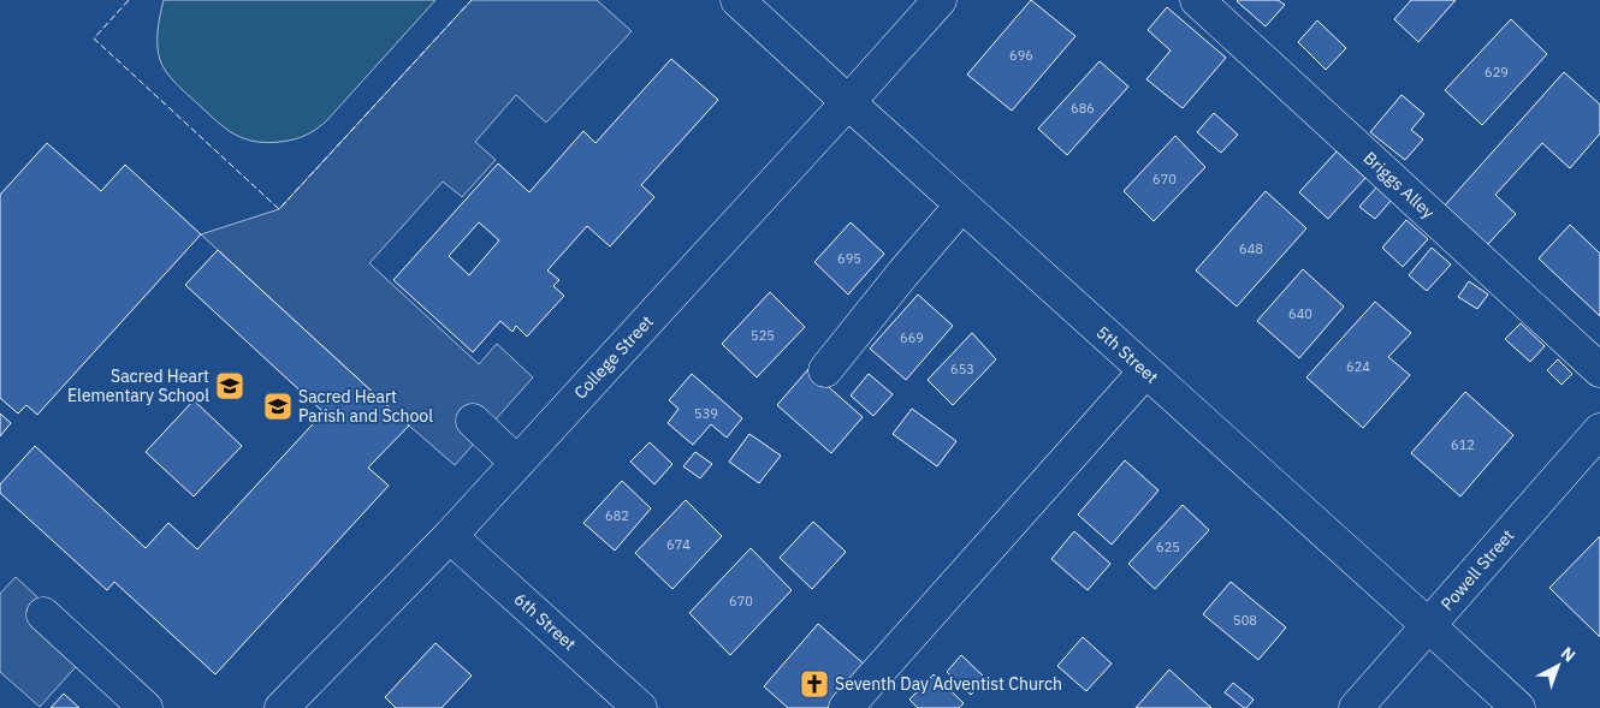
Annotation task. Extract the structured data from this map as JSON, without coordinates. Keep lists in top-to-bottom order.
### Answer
{
  "streets": {
    "street": [
      "Briggs Alley",
      "5th Street",
      "College Street",
      "Powell Street",
      "6th Street"
    ]
  },
  "crossings": [
    ["5th Street", "College Street"],
    ["5th Street", "Powell Street"],
    ["College Street", "6th Street"]
  ],
  "places": {
    "school or university": ["Sacred Heart Elementary School", "Sacred Heart Parish and School"],
    "church": ["Seventh Day Adventist Church"]
  },
  "house_numbers": [
    "696",
    "629",
    "686",
    "670",
    "648",
    "695",
    "640",
    "525",
    "669",
    "624",
    "653",
    "539",
    "612",
    "682",
    "674",
    "625",
    "670",
    "508"
  ],
  "north": "top right"
}
